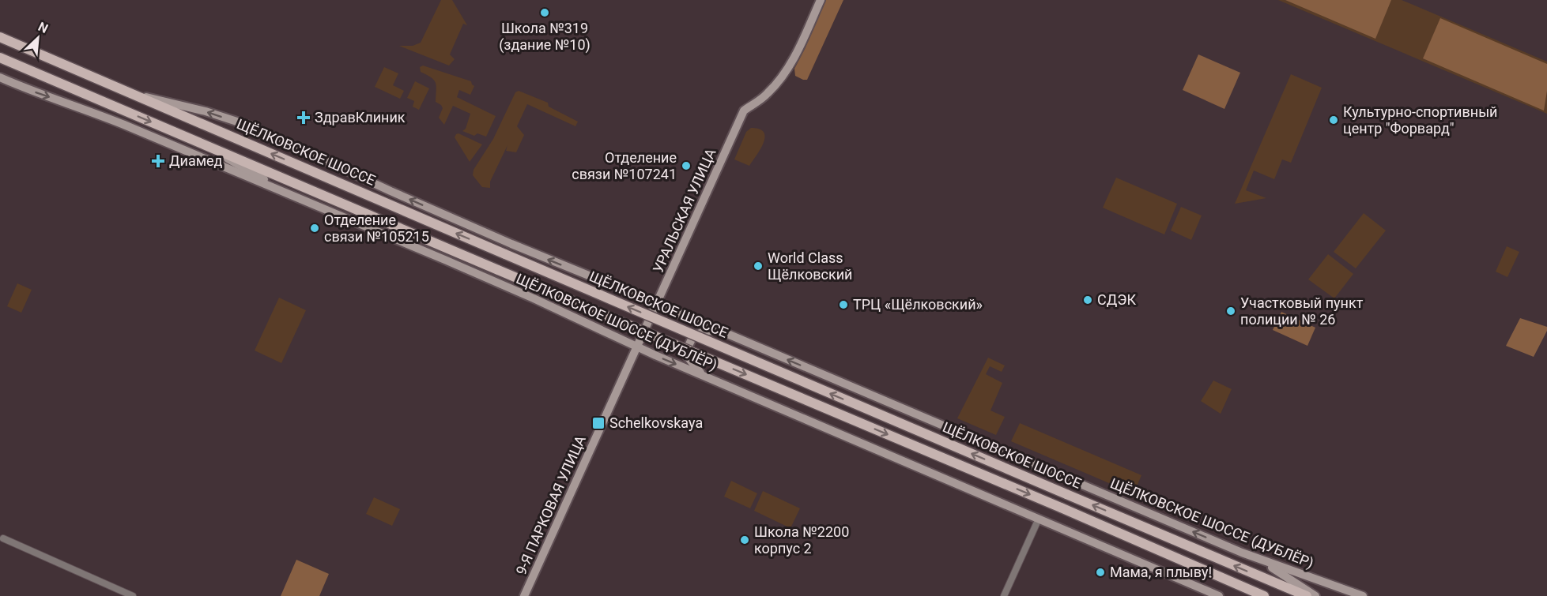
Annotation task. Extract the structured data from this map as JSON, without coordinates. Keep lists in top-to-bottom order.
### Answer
{
  "streets": {
    "main road": [
      "ЩЁЛКОВСКОЕ ШОССЕ",
      "УРАЛЬСКАЯ УЛИЦА",
      "ЩЁЛКОВСКОЕ ШОССЕ (ДУБЛЁР)",
      "9-Я ПАРКОВАЯ УЛИЦА"
    ]
  },
  "crossings": [
    ["ЩЁЛКОВСКОЕ ШОССЕ", "ЩЁЛКОВСКОЕ ШОССЕ (ДУБЛЁР)"],
    ["УРАЛЬСКАЯ УЛИЦА", "ЩЁЛКОВСКОЕ ШОССЕ (ДУБЛЁР)"],
    ["УРАЛЬСКАЯ УЛИЦА", "9-Я ПАРКОВАЯ УЛИЦА"],
    ["ЩЁЛКОВСКОЕ ШОССЕ (ДУБЛЁР)", "9-Я ПАРКОВАЯ УЛИЦА"]
  ],
  "places": {
    "other": [
      "Школа №319 (здание №10)",
      "Культурно-спортивный центр \"Форвард\"",
      "Отделение связи №107241",
      "Отделение связи №105215",
      "World Class Щёлковский",
      "СДЭК",
      "ТРЦ «Щёлковский»",
      "Участковый пункт полиции № 26",
      "Школа №2200 корпус 2",
      "Мама, я плыву!"
    ],
    "health": ["ЗдравКлиник", "Диамед"],
    "transit": ["Schelkovskaya"]
  },
  "north": "top right"
}
